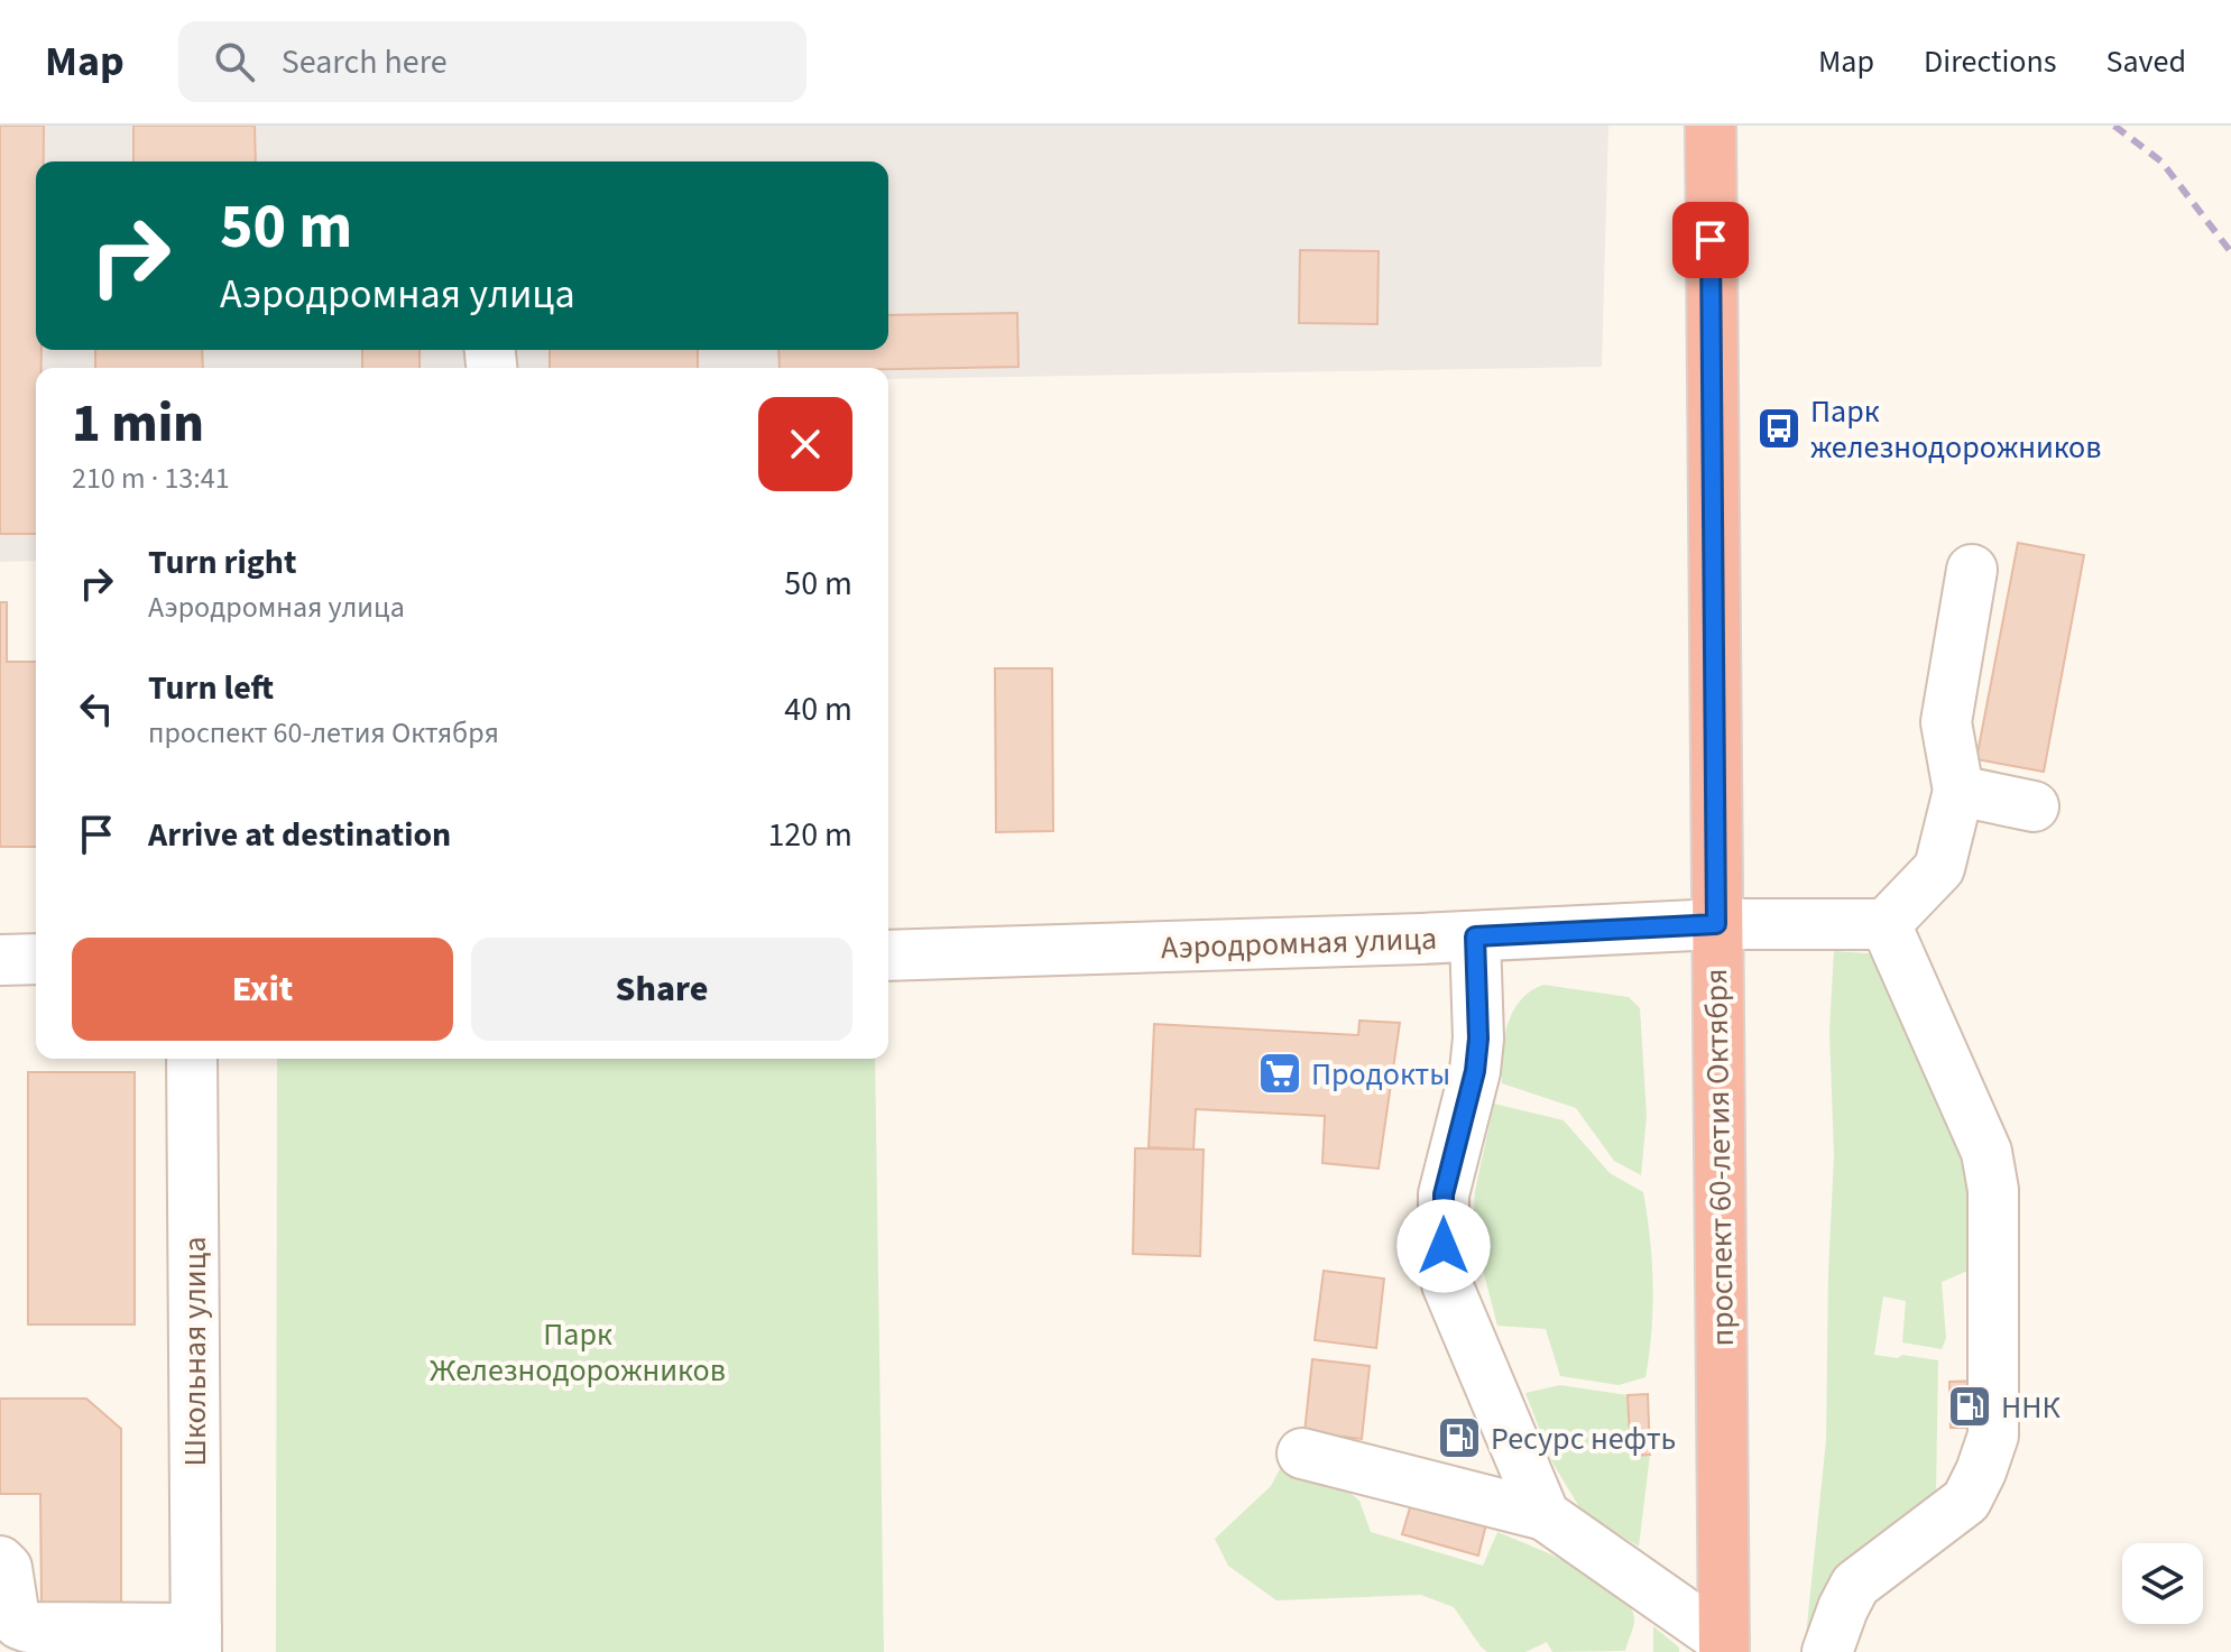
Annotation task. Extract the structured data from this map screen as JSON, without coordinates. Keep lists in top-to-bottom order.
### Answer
{
  "streets": {
    "highway": ["проспект 60-летия Октября"],
    "street": ["Аэродромная улица", "Школьная улица"]
  },
  "crossings": [
    ["Аэродромная улица", "проспект 60-летия Октября"]
  ],
  "parks": ["Парк Железнодорожников"],
  "places": {
    "bus stop": ["Парк железнодорожников"],
    "supermarket": ["Продокты"],
    "fuel station": ["ННК", "Ресурс нефть"]
  },
  "page": {
    "header": "Map",
    "search": "Search here",
    "nav": ["Map", "Directions", "Saved"],
    "turn": ["50 m", "Аэродромная улица"],
    "heading": ["1 min", "210 m · 13:41"],
    "list": [
      {
        "name": "Turn right",
        "note": "Аэродромная улица",
        "value": "50 m"
      },
      {
        "name": "Turn left",
        "note": "проспект 60-летия Октября",
        "value": "40 m"
      },
      {
        "name": "Arrive at destination",
        "value": "120 m"
      }
    ],
    "buttons": ["Exit", "Share"]
  }
}
